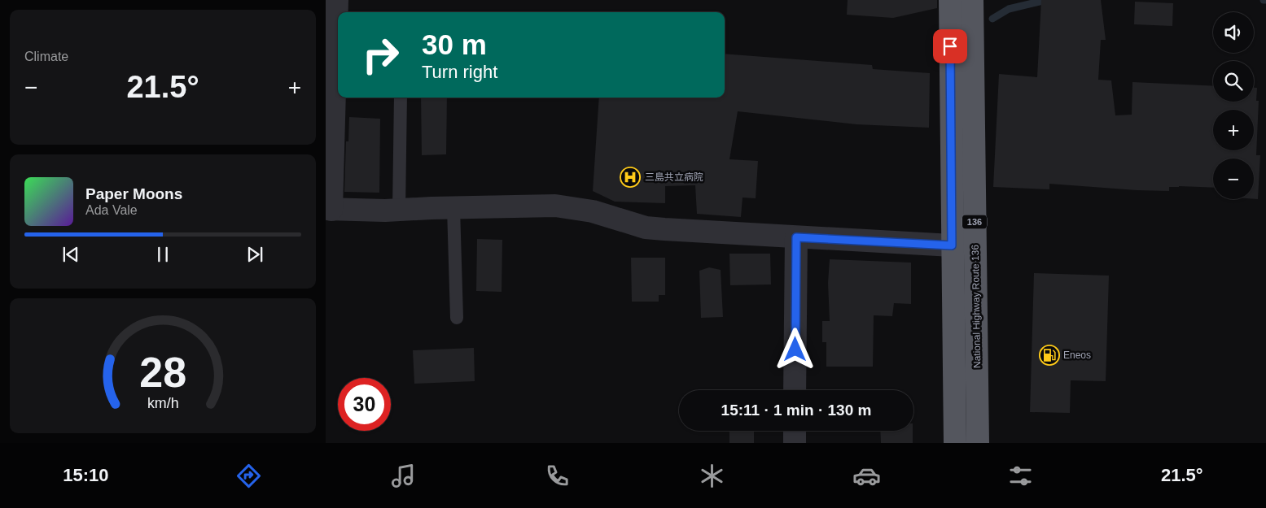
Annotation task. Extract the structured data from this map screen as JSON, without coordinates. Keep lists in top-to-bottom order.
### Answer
{
  "streets": {
    "highway": ["136", "National Highway Route 136"]
  },
  "places": {
    "hospital": ["三島共立病院"],
    "fuel station": ["Eneos"]
  },
  "page": {
    "tile": "Climate",
    "map_buttons": ["+", "−"],
    "turn": ["30 m", "Turn right"],
    "heat": ["−", "21.5°", "+"],
    "song": ["Paper Moons", "Ada Vale"],
    "limit": "30",
    "trip": "15:11 · 1 min · 130 m",
    "tabs": ["15:10", "21.5°"],
    "gauge": ["28", "km/h"]
  }
}
